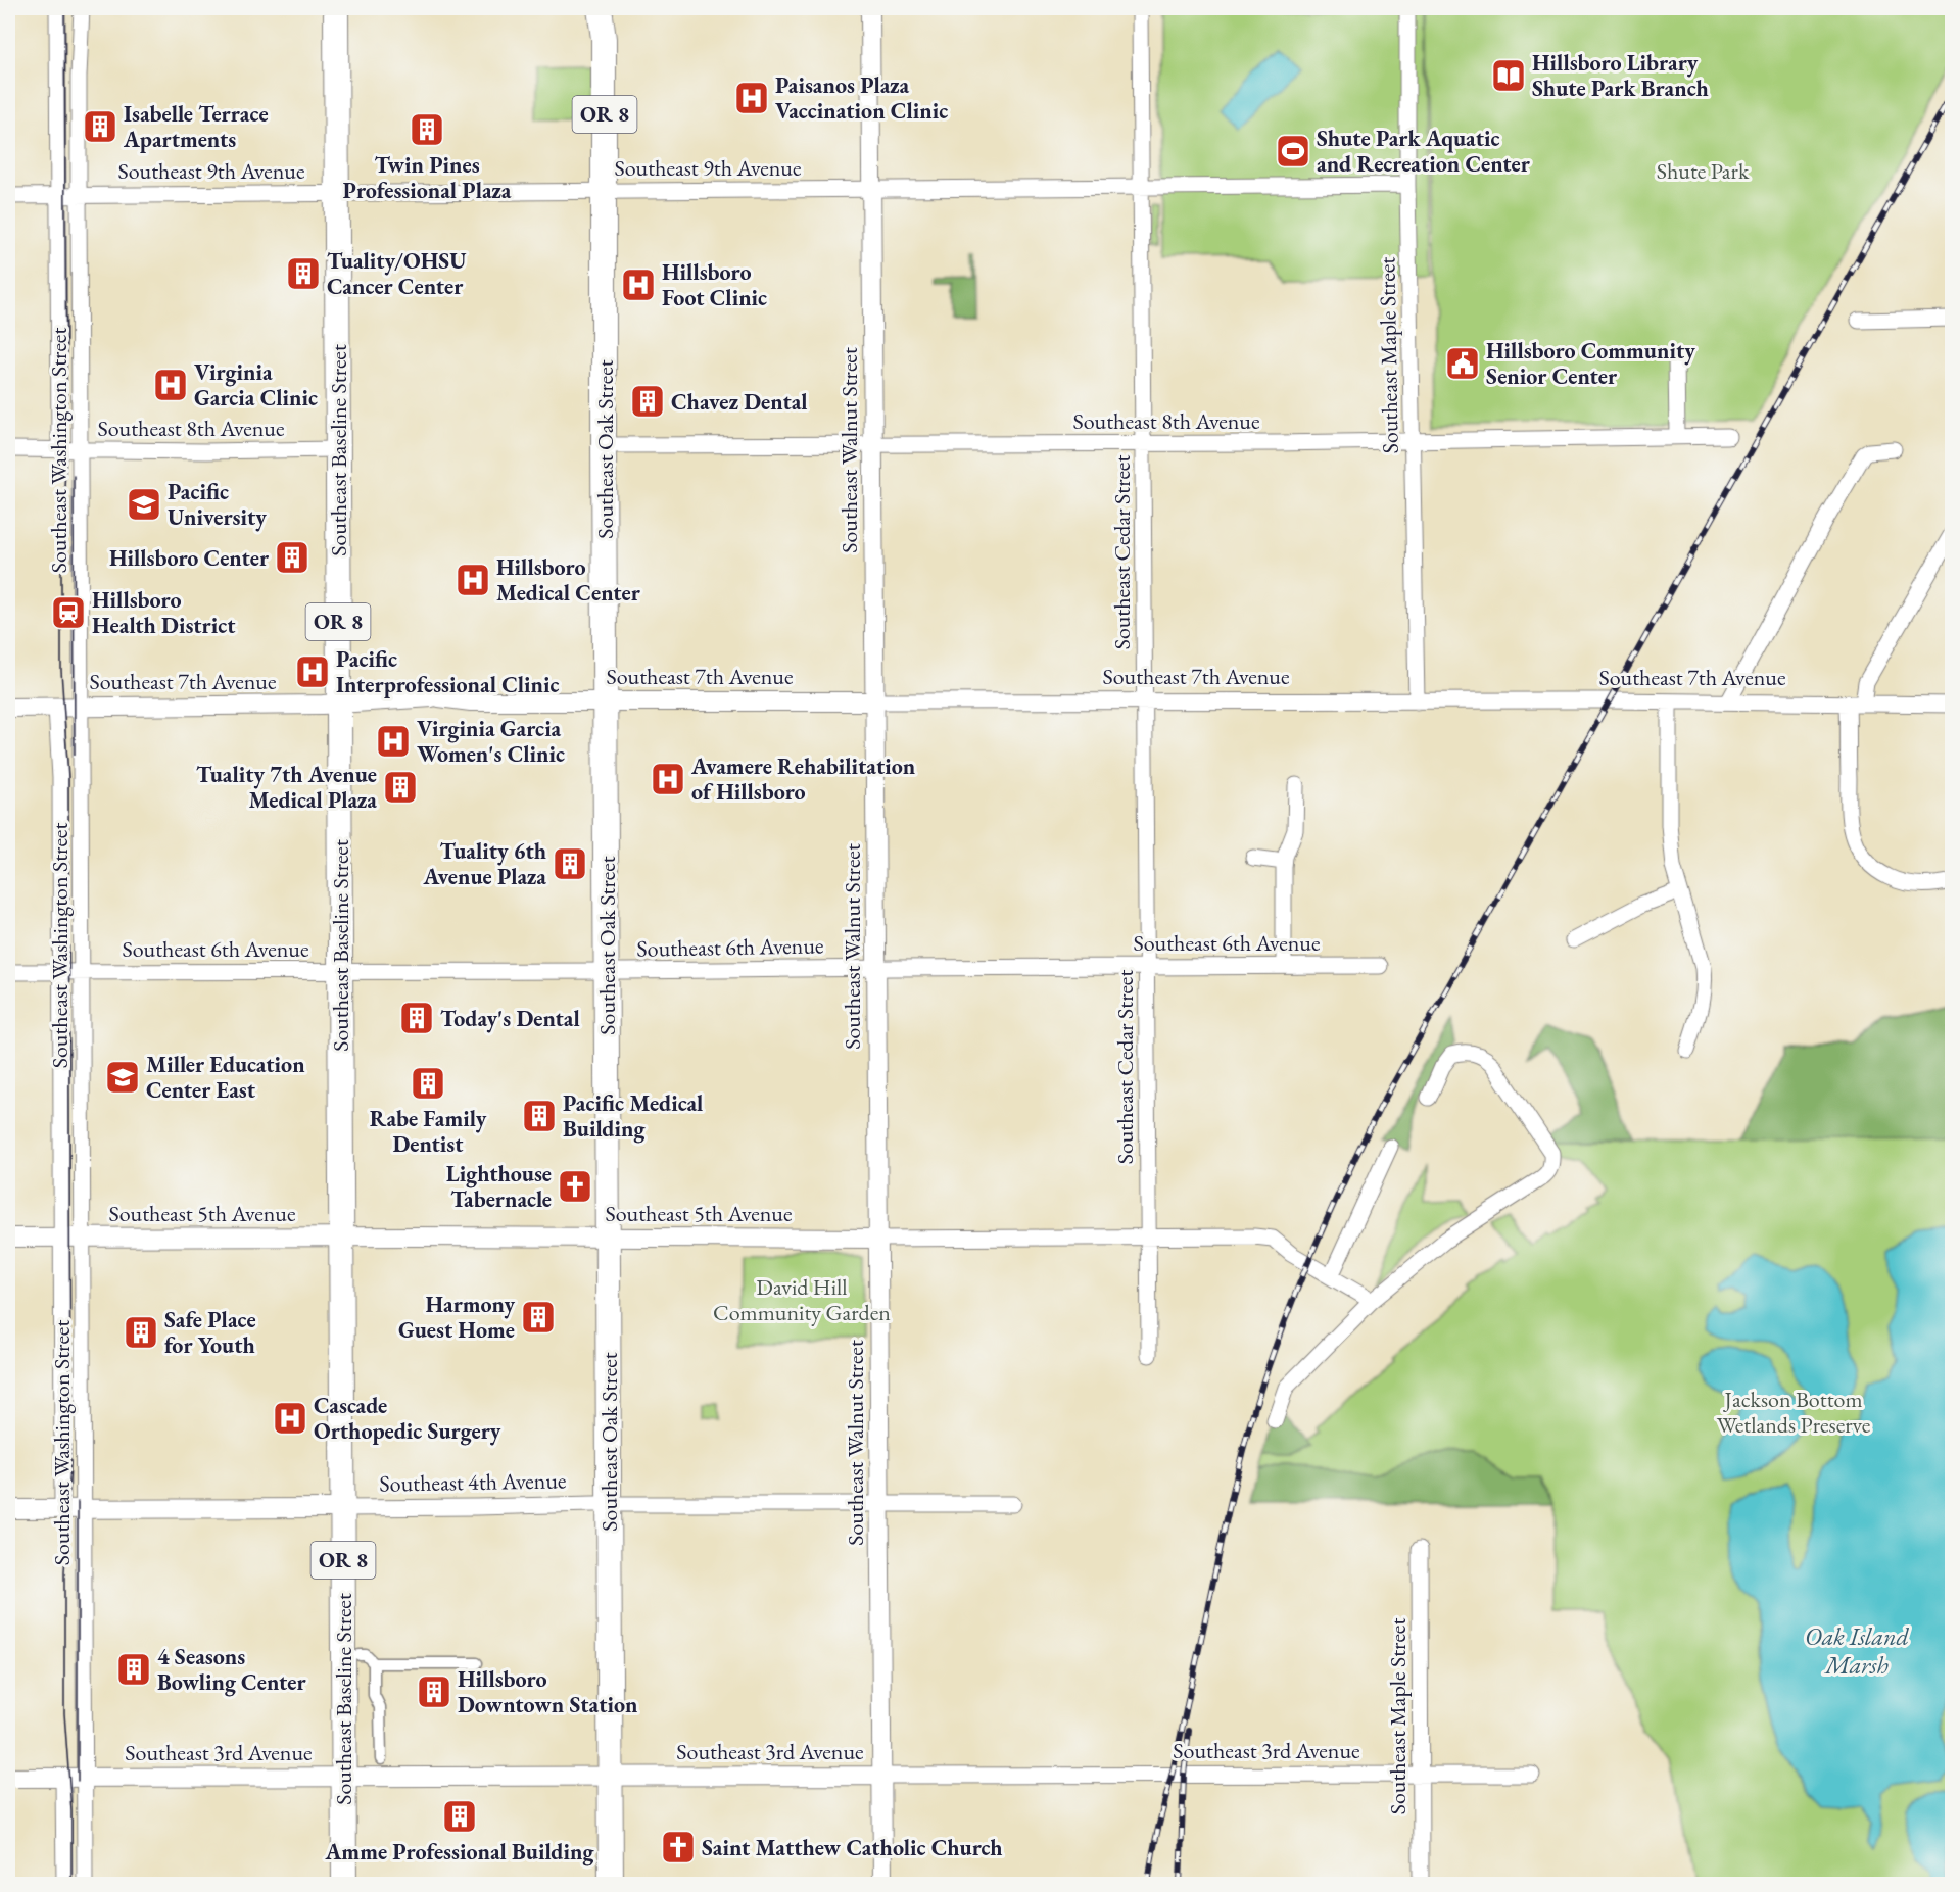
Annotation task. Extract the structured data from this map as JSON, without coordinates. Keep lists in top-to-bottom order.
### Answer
{
  "streets": {
    "highway": ["OR 8", "Southeast Oak Street", "Southeast Baseline Street"],
    "street": [
      "Southeast 9th Avenue",
      "Southeast Maple Street",
      "Southeast 8th Avenue",
      "Southeast Washington Street",
      "Southeast Walnut Street",
      "Southeast Cedar Street",
      "Southeast 7th Avenue",
      "Southeast 6th Avenue",
      "Southeast 5th Avenue",
      "Southeast 4th Avenue",
      "Southeast 3rd Avenue"
    ]
  },
  "crossings": [
    ["OR 8", "Southeast Oak Street"],
    ["Southeast 9th Avenue", "Southeast Maple Street"],
    ["Southeast 9th Avenue", "Southeast Oak Street"],
    ["Southeast 9th Avenue", "Southeast Washington Street"],
    ["Southeast 9th Avenue", "Southeast Baseline Street"],
    ["Southeast 9th Avenue", "Southeast Walnut Street"],
    ["Southeast 9th Avenue", "Southeast Cedar Street"],
    ["Southeast Maple Street", "Southeast 8th Avenue"],
    ["Southeast Maple Street", "Southeast 7th Avenue"],
    ["Southeast Maple Street", "Southeast 3rd Avenue"],
    ["Southeast 8th Avenue", "Southeast Oak Street"],
    ["Southeast 8th Avenue", "Southeast Washington Street"],
    ["Southeast 8th Avenue", "Southeast Baseline Street"],
    ["Southeast 8th Avenue", "Southeast Walnut Street"],
    ["Southeast 8th Avenue", "Southeast Cedar Street"],
    ["Southeast Oak Street", "Southeast 7th Avenue"],
    ["Southeast Oak Street", "Southeast 6th Avenue"],
    ["Southeast Oak Street", "Southeast 5th Avenue"],
    ["Southeast Oak Street", "Southeast 4th Avenue"],
    ["Southeast Oak Street", "Southeast 3rd Avenue"],
    ["Southeast Washington Street", "Southeast 7th Avenue"],
    ["Southeast Washington Street", "Southeast 6th Avenue"],
    ["Southeast Washington Street", "Southeast 5th Avenue"],
    ["Southeast Washington Street", "Southeast 4th Avenue"],
    ["Southeast Washington Street", "Southeast 3rd Avenue"],
    ["Southeast Baseline Street", "Southeast 7th Avenue"],
    ["Southeast Baseline Street", "Southeast 6th Avenue"],
    ["Southeast Baseline Street", "Southeast 5th Avenue"],
    ["Southeast Baseline Street", "Southeast 4th Avenue"],
    ["Southeast Baseline Street", "Southeast 3rd Avenue"],
    ["Southeast Walnut Street", "Southeast 7th Avenue"],
    ["Southeast Walnut Street", "Southeast 6th Avenue"],
    ["Southeast Walnut Street", "Southeast 5th Avenue"],
    ["Southeast Walnut Street", "Southeast 4th Avenue"],
    ["Southeast Walnut Street", "Southeast 3rd Avenue"],
    ["Southeast Cedar Street", "Southeast 7th Avenue"],
    ["Southeast Cedar Street", "Southeast 6th Avenue"],
    ["Southeast Cedar Street", "Southeast 5th Avenue"]
  ],
  "water": ["Oak Island Marsh"],
  "parks": ["Shute Park", "David Hill Community Garden", "Jackson Bottom Wetlands Preserve"],
  "places": {
    "library": ["Hillsboro Library Shute Park Branch"],
    "hospital": [
      "Paisanos Plaza Vaccination Clinic",
      "Hillsboro Foot Clinic",
      "Virginia Garcia Clinic",
      "Hillsboro Medical Center",
      "Pacific Interprofessional Clinic",
      "Virginia Garcia Women's Clinic",
      "Avamere Rehabilitation of Hillsboro",
      "Cascade Orthopedic Surgery"
    ],
    "building": [
      "Isabelle Terrace Apartments",
      "Twin Pines Professional Plaza",
      "Tuality/OHSU Cancer Center",
      "Chavez Dental",
      "Hillsboro Center",
      "Tuality 7th Avenue Medical Plaza",
      "Tuality 6th Avenue Plaza",
      "Today's Dental",
      "Rabe Family Dentist",
      "Pacific Medical Building",
      "Harmony Guest Home",
      "Safe Place for Youth",
      "4 Seasons Bowling Center",
      "Hillsboro Downtown Station",
      "Amme Professional Building"
    ],
    "sports": ["Shute Park Aquatic and Recreation Center"],
    "public building": ["Hillsboro Community Senior Center"],
    "school or university": ["Pacific University", "Miller Education Center East"],
    "station": ["Hillsboro Health District"],
    "church": ["Lighthouse Tabernacle", "Saint Matthew Catholic Church"]
  }
}
